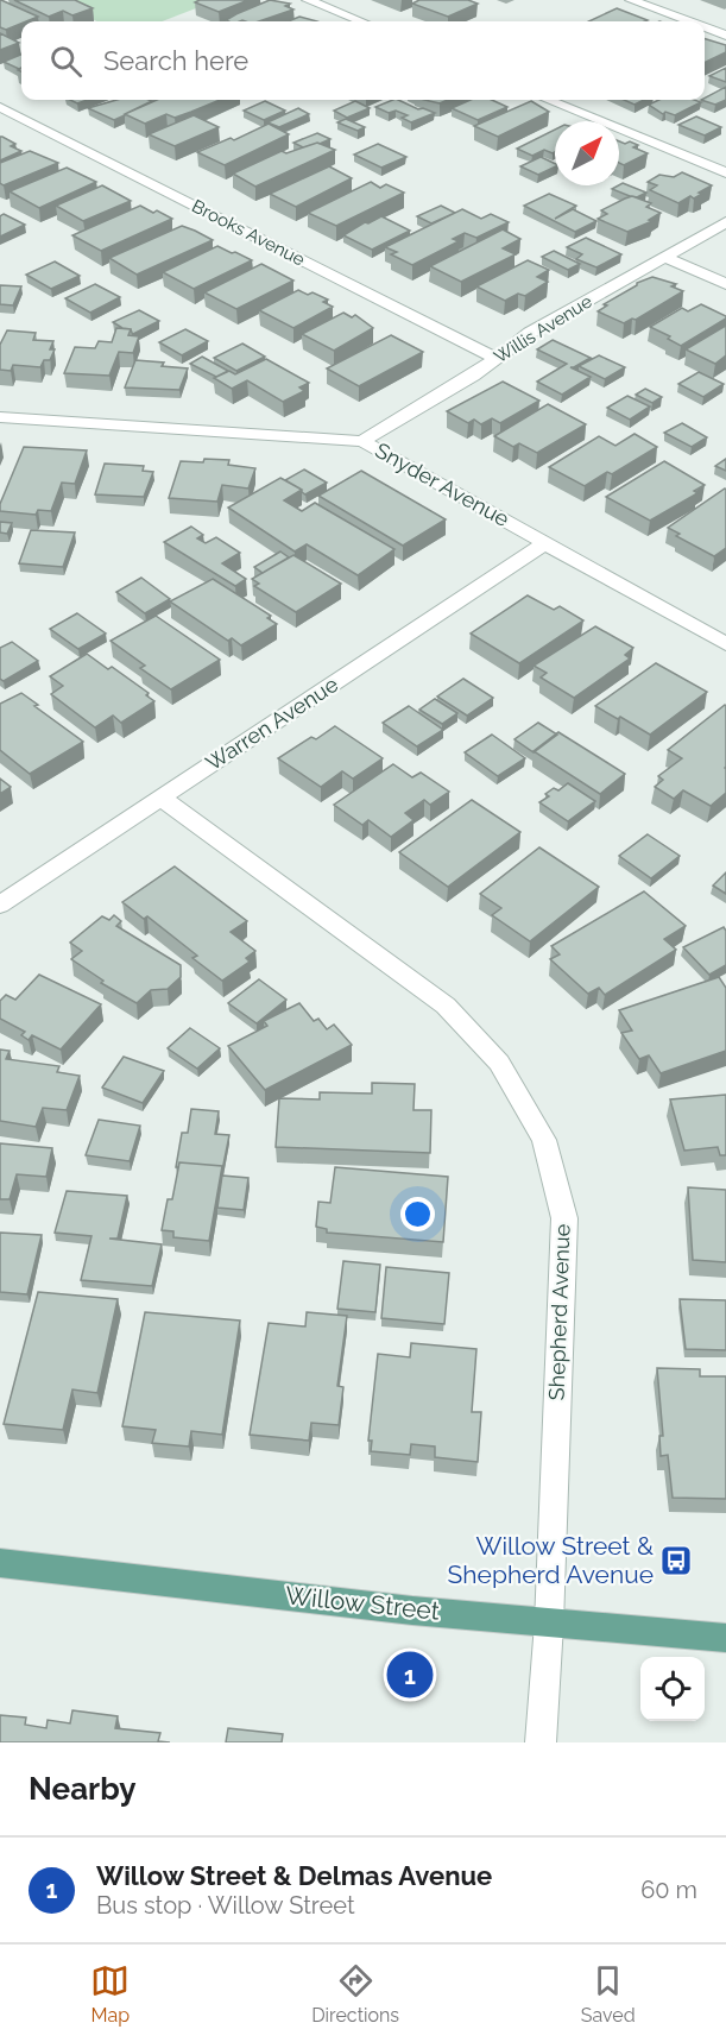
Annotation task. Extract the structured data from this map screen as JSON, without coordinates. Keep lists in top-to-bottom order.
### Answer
{
  "streets": {
    "main road": ["Willow Street"],
    "street": [
      "Brooks Avenue",
      "Willis Avenue",
      "Snyder Avenue",
      "Warren Avenue",
      "Shepherd Avenue"
    ]
  },
  "crossings": [
    ["Brooks Avenue", "Willis Avenue"],
    ["Willis Avenue", "Snyder Avenue"],
    ["Snyder Avenue", "Warren Avenue"],
    ["Warren Avenue", "Shepherd Avenue"],
    ["Shepherd Avenue", "Willow Street"]
  ],
  "places": {
    "bus stop": ["Willow Street & Shepherd Avenue"]
  },
  "north": "top right",
  "page": {
    "search": "Search here",
    "pins": "1",
    "heading": "Nearby",
    "list": [
      {
        "mark": "1",
        "name": "Willow Street & Delmas Avenue",
        "note": "Bus stop · Willow Street",
        "value": "60 m"
      }
    ],
    "nav": ["Map", "Directions", "Saved"]
  }
}
